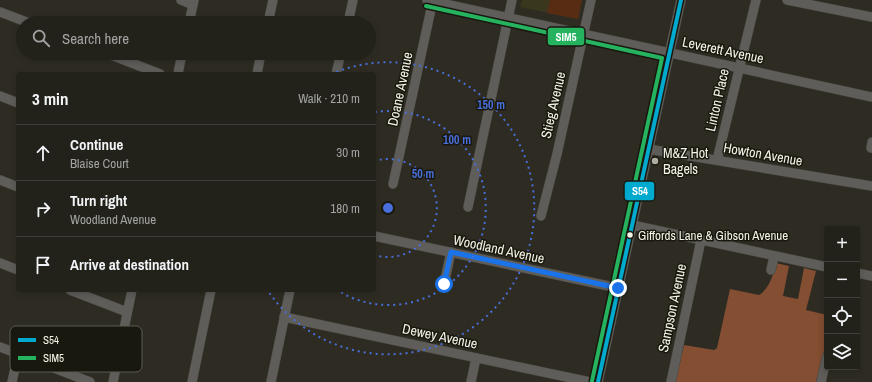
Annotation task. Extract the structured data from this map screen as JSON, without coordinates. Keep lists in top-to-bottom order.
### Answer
{
  "streets": {
    "street": [
      "Leverett Avenue",
      "Doane Avenue",
      "Linton Place",
      "Stieg Avenue",
      "Howton Avenue",
      "Woodland Avenue",
      "Sampson Avenue",
      "Dewey Avenue"
    ]
  },
  "crossings": [
    ["Leverett Avenue", "Doane Avenue"],
    ["Leverett Avenue", "Linton Place"],
    ["Leverett Avenue", "Stieg Avenue"],
    ["Linton Place", "Howton Avenue"]
  ],
  "places": ["M&Z Hot Bagels", "Giffords Lane & Gibson Avenue"],
  "lines": ["transit line S54", "transit line SIM5"],
  "legend": ["S54", "SIM5"],
  "page": {
    "search": "Search here",
    "heading": ["3 min", "Walk · 210 m"],
    "list": [
      ["Continue", "Blaise Court", "30 m"],
      ["Turn right", "Woodland Avenue", "180 m"],
      "Arrive at destination"
    ],
    "map_buttons": ["+", "−"]
  },
  "rings": ["150 m", "100 m", "50 m"]
}
